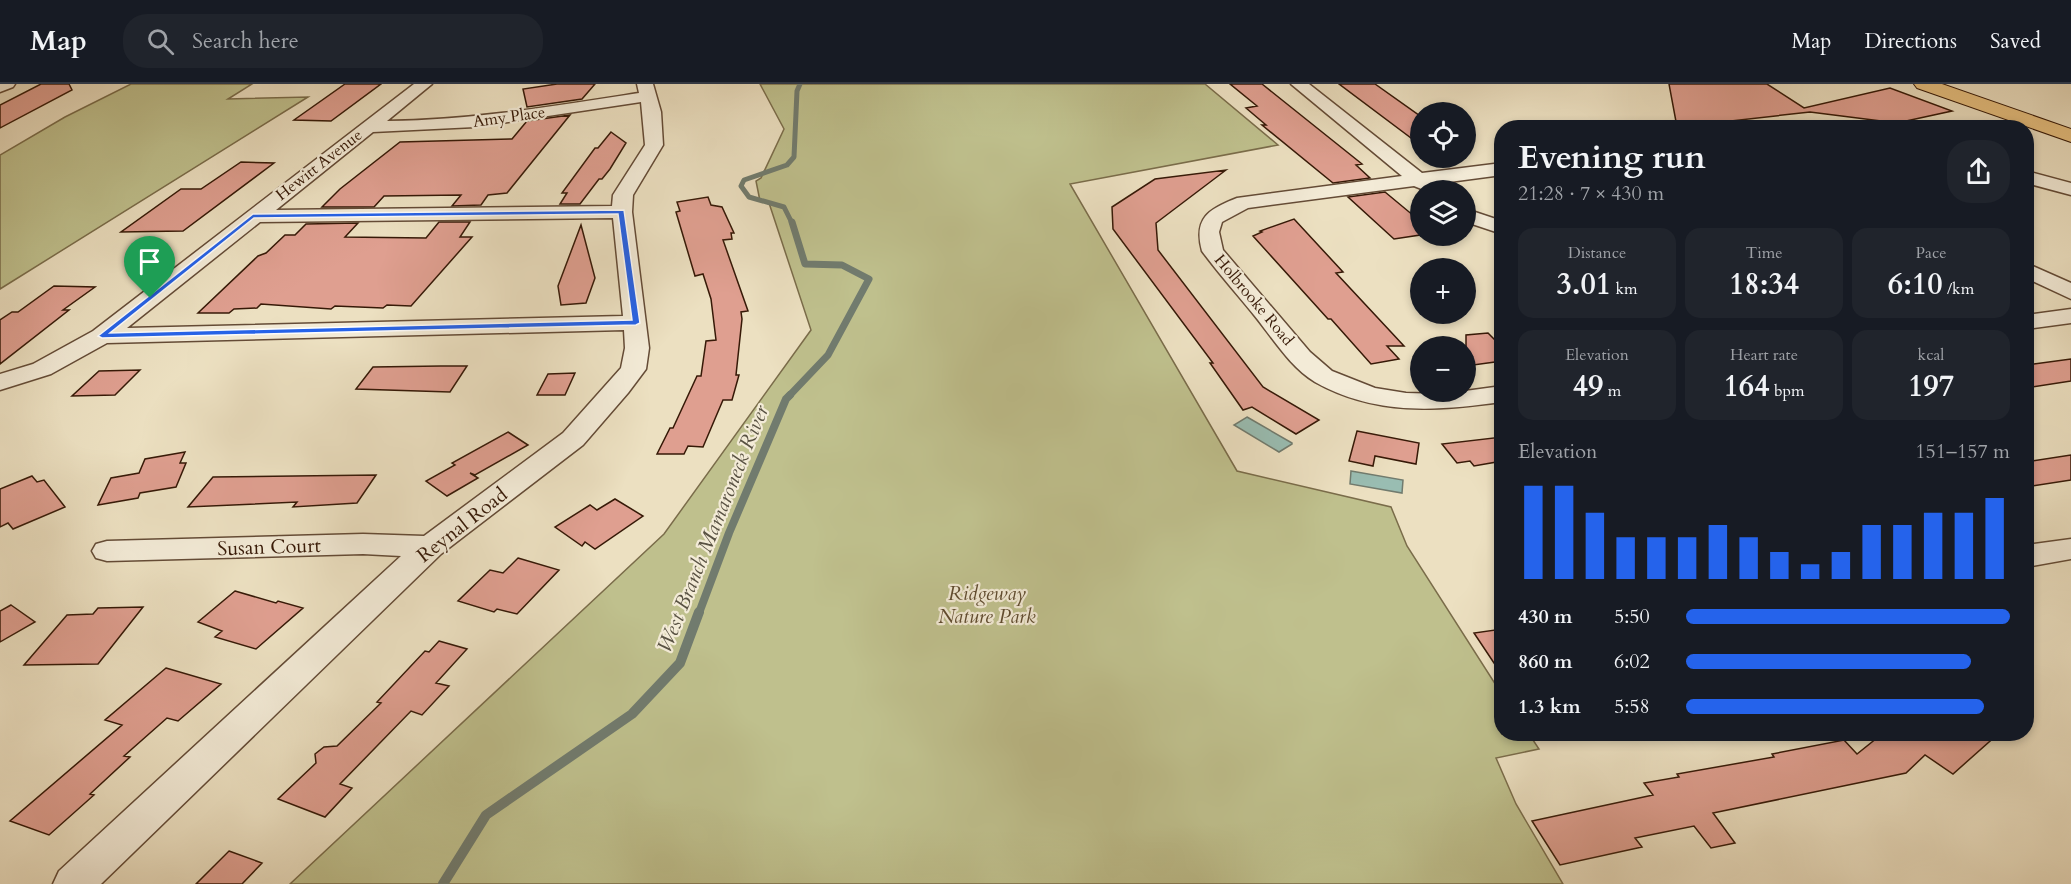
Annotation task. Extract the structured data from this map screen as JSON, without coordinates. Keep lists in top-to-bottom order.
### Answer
{
  "streets": {
    "street": [
      "Amy Place",
      "Hewitt Avenue",
      "Holbrooke Road",
      "Reynal Road",
      "Susan Court"
    ]
  },
  "crossings": [
    ["Amy Place", "Hewitt Avenue"],
    ["Amy Place", "Reynal Road"],
    ["Reynal Road", "Susan Court"]
  ],
  "water": ["West Branch Mamaroneck River"],
  "parks": ["Ridgeway Nature Park"],
  "page": {
    "header": "Map",
    "search": "Search here",
    "nav": ["Map", "Directions", "Saved"],
    "map_buttons": ["+", "−"],
    "heading": ["Evening run", "21:28 · 7 × 430 m"],
    "stats": [
      ["Distance", "3.01 km"],
      ["Time", "18:34"],
      ["Pace", "6:10 /km"],
      ["Elevation", "49 m"],
      ["Heart rate", "164 bpm"],
      ["kcal", "197"]
    ],
    "chart": ["Elevation", "151–157 m"],
    "list": [
      {
        "name": "430 m",
        "note": "5:50"
      },
      {
        "name": "860 m",
        "note": "6:02"
      },
      {
        "name": "1.3 km",
        "note": "5:58"
      }
    ]
  }
}
